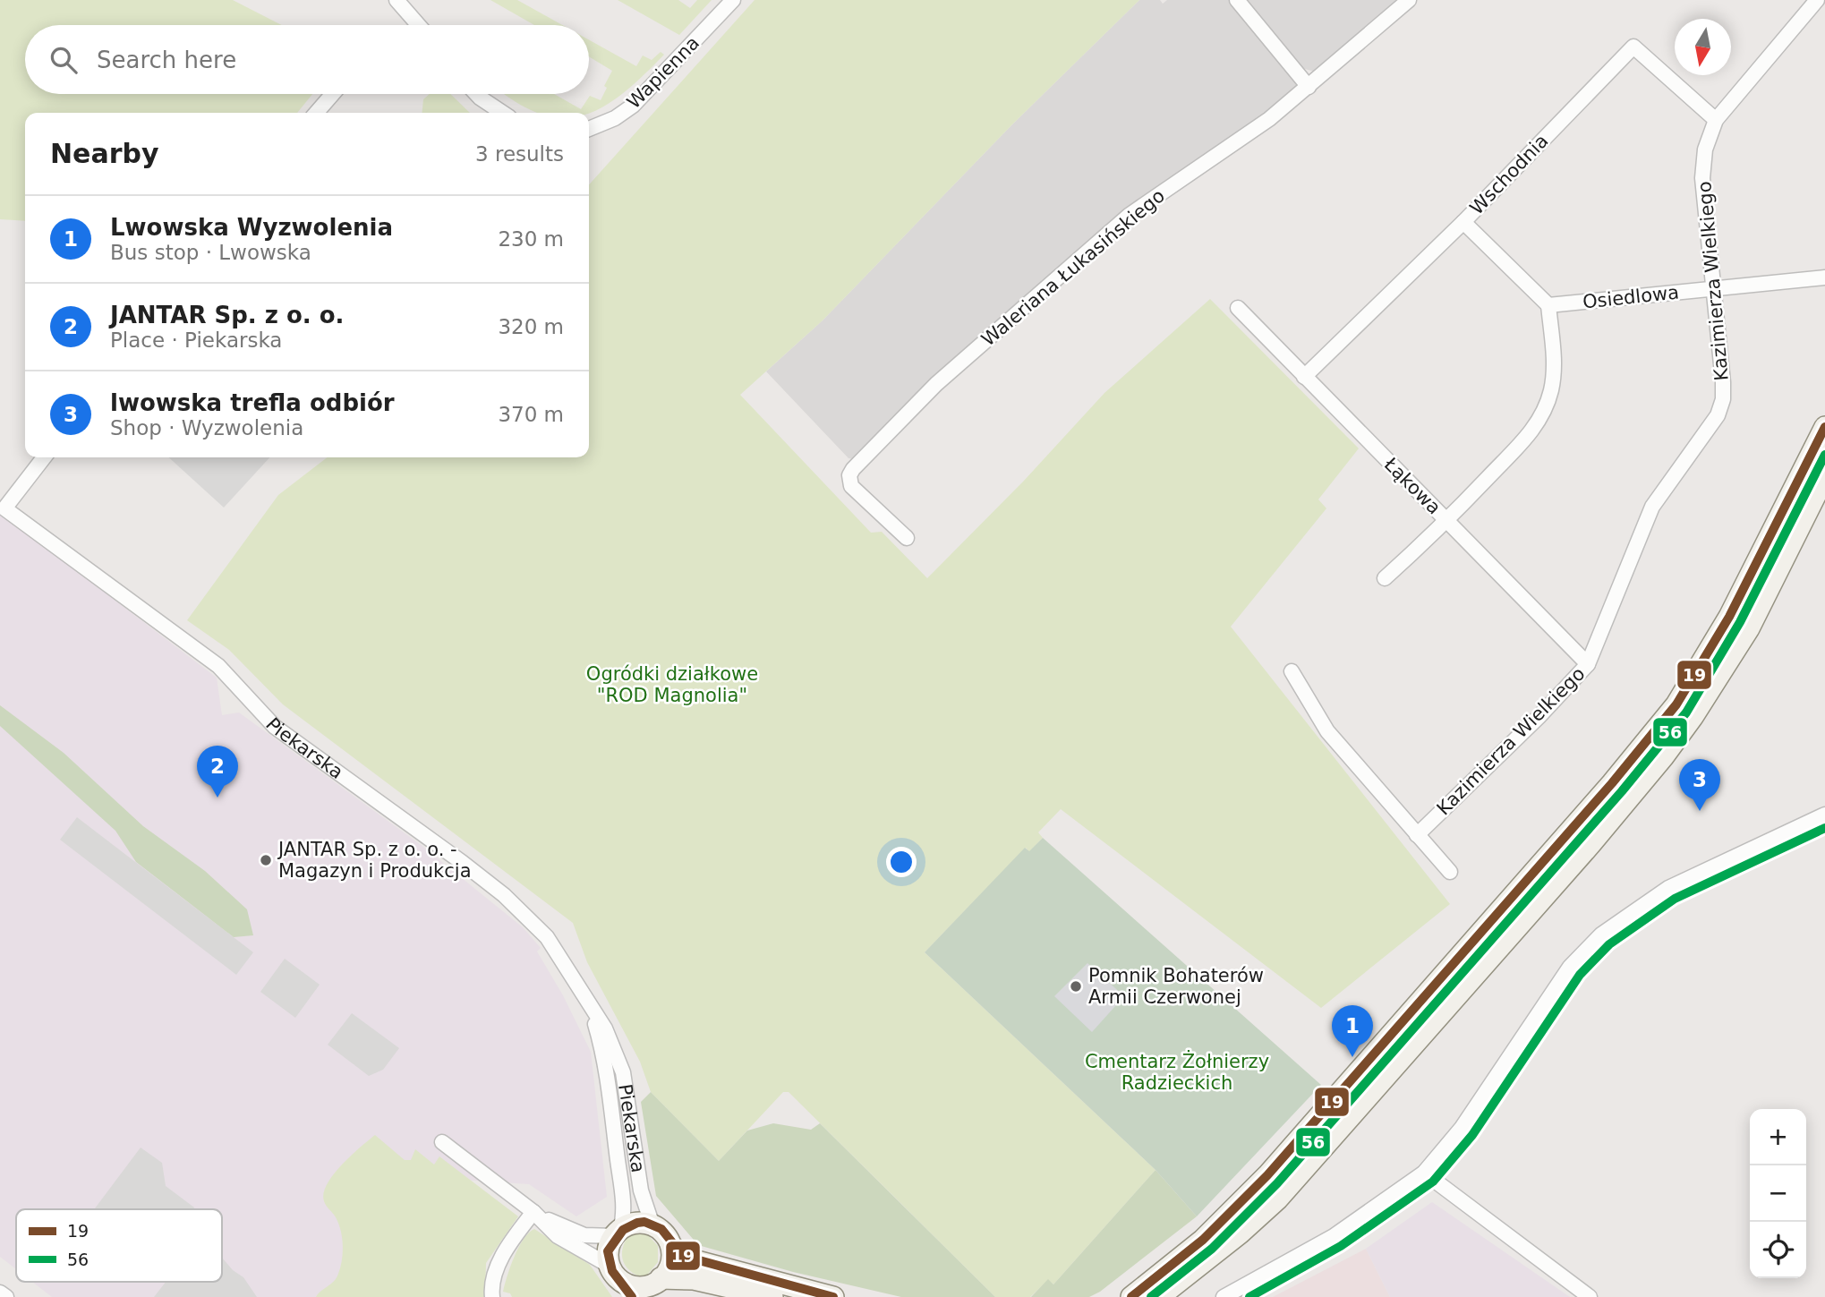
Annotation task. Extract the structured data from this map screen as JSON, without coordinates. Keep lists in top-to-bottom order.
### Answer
{
  "streets": {
    "street": [
      "Wapienna",
      "Wschodnia",
      "Waleriana Łukasińskiego",
      "Kazimierza Wielkiego",
      "Osiedlowa",
      "Łąkowa",
      "Piekarska"
    ]
  },
  "crossings": [
    ["Wschodnia", "Kazimierza Wielkiego"],
    ["Wschodnia", "Łąkowa"],
    ["Kazimierza Wielkiego", "Osiedlowa"],
    ["Kazimierza Wielkiego", "Łąkowa"]
  ],
  "parks": ["Ogródki działkowe \"ROD Magnolia\"", "Cmentarz Żołnierzy Radzieckich"],
  "places": ["JANTAR Sp. z o. o. - Magazyn i Produkcja", "Pomnik Bohaterów Armii Czerwonej"],
  "lines": ["transit line 19", "transit line 56"],
  "legend": ["19", "56"],
  "north": "bottom",
  "page": {
    "search": "Search here",
    "heading": ["Nearby", "3 results"],
    "list": [
      {
        "mark": "1",
        "name": "Lwowska Wyzwolenia",
        "note": "Bus stop · Lwowska",
        "value": "230 m"
      },
      {
        "mark": "2",
        "name": "JANTAR Sp. z o. o.",
        "note": "Place · Piekarska",
        "value": "320 m"
      },
      {
        "mark": "3",
        "name": "lwowska trefla odbiór",
        "note": "Shop · Wyzwolenia",
        "value": "370 m"
      }
    ],
    "pins": ["2", "3", "1"],
    "map_buttons": ["+", "−"]
  }
}
